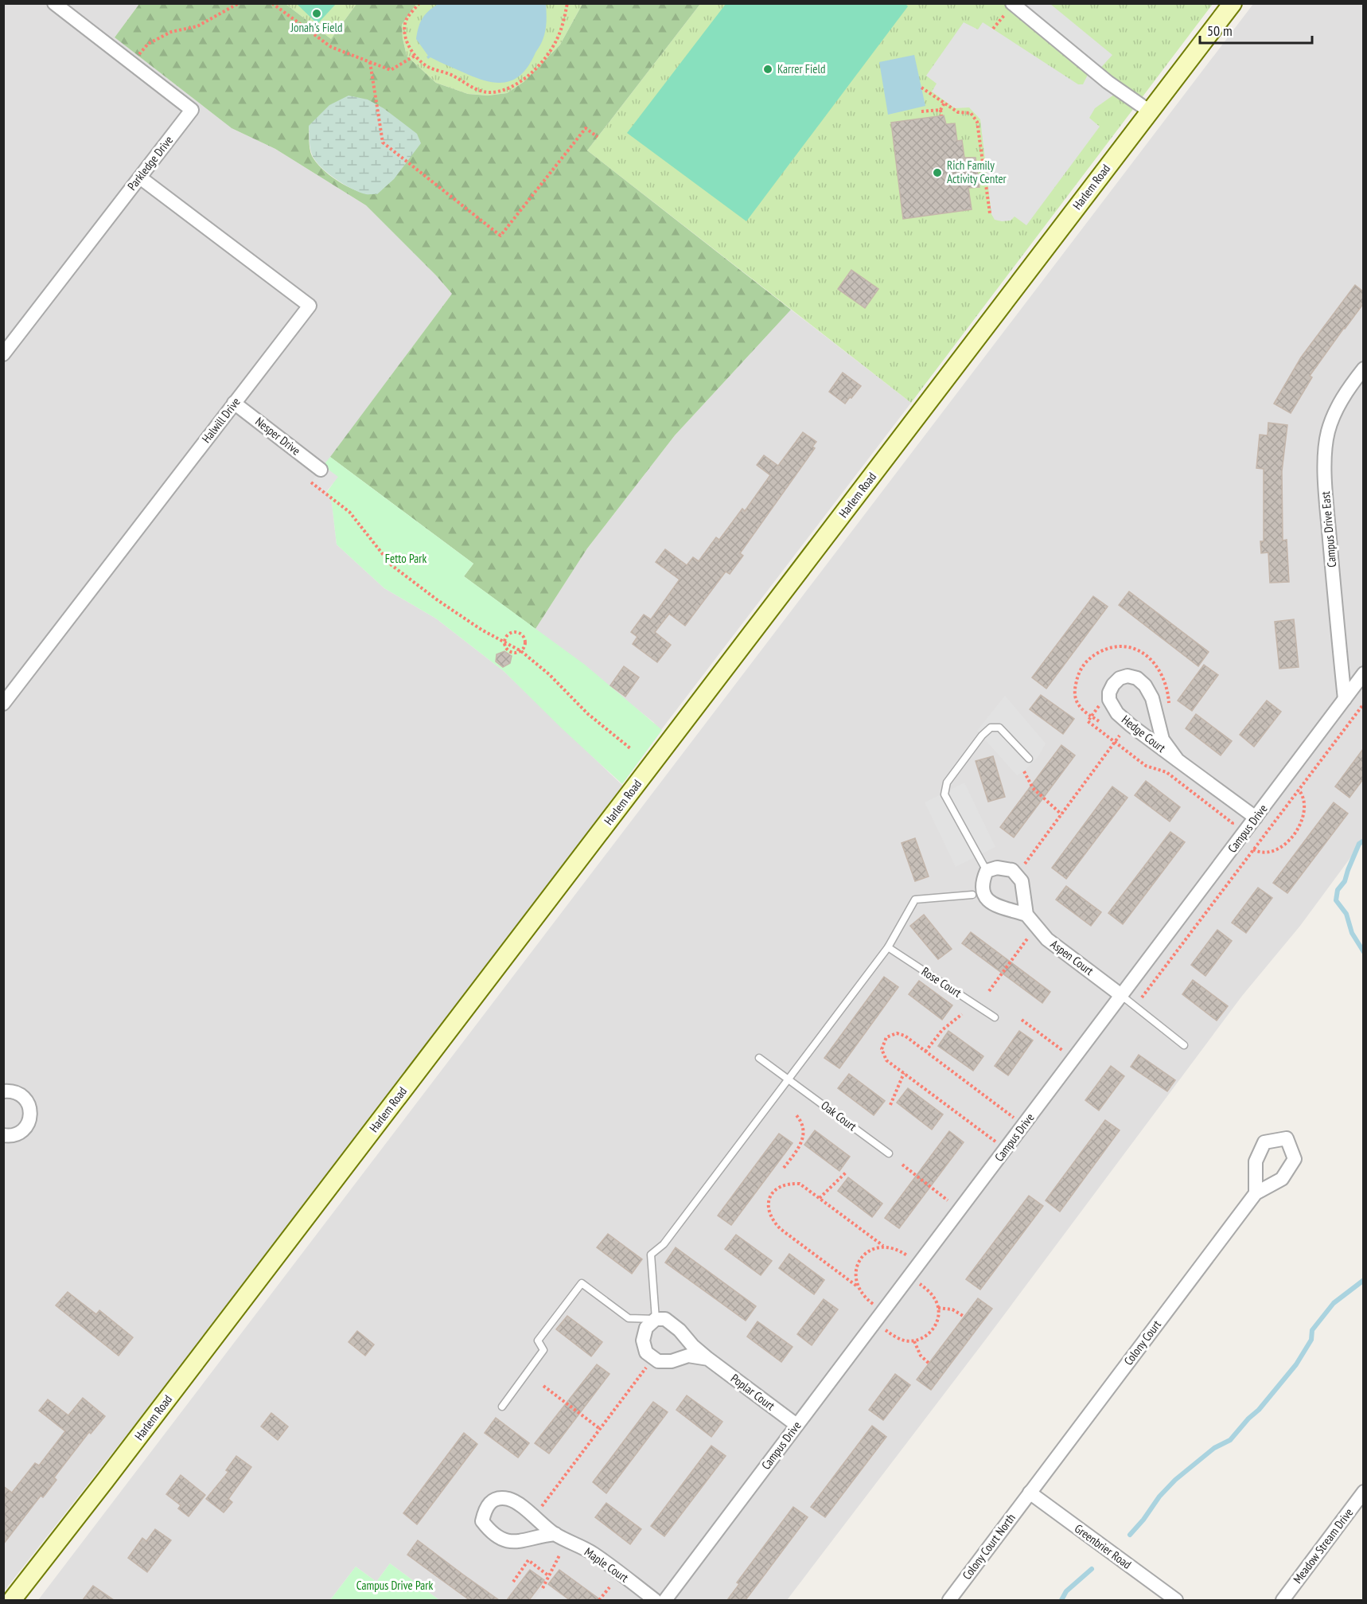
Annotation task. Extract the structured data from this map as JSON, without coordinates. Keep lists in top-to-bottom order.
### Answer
{
  "streets": {
    "main road": ["Harlem Road"],
    "street": [
      "Parkledge Drive",
      "Halwill Drive",
      "Nesper Drive",
      "Campus Drive East",
      "Hedge Court",
      "Campus Drive",
      "Aspen Court",
      "Colony Court",
      "Poplar Court",
      "Meadow Stream Drive",
      "Colony Court North",
      "Greenbrier Road",
      "Maple Court"
    ],
    "lane": ["Rose Court", "Oak Court"]
  },
  "crossings": [
    ["Parkledge Drive", "Halwill Drive"],
    ["Halwill Drive", "Nesper Drive"],
    ["Campus Drive East", "Campus Drive"],
    ["Hedge Court", "Campus Drive"],
    ["Campus Drive", "Aspen Court"],
    ["Campus Drive", "Poplar Court"],
    ["Colony Court", "Colony Court North"],
    ["Colony Court", "Greenbrier Road"],
    ["Colony Court North", "Greenbrier Road"]
  ],
  "parks": ["Fetto Park", "Campus Drive Park"],
  "places": ["Jonah's Field", "Karrer Field", "Rich Family Activity Center"],
  "scale_bar": "50 m"
}
